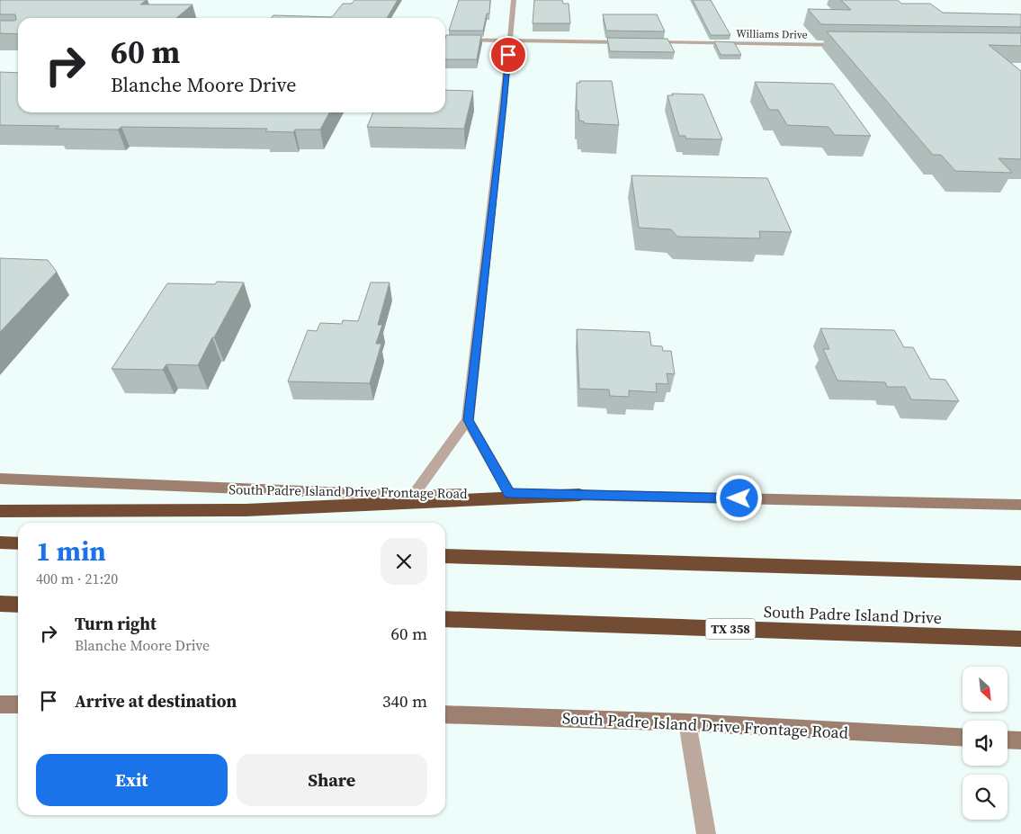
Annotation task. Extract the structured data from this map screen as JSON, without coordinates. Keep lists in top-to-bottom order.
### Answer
{
  "streets": {
    "highway": ["South Padre Island Drive", "TX 358"],
    "main road": ["South Padre Island Drive Frontage Road"],
    "street": ["Williams Drive"]
  },
  "north": "bottom right",
  "page": {
    "turn": ["60 m", "Blanche Moore Drive"],
    "heading": ["1 min", "400 m · 21:20"],
    "list": [
      {
        "name": "Turn right",
        "note": "Blanche Moore Drive",
        "value": "60 m"
      },
      {
        "name": "Arrive at destination",
        "value": "340 m"
      }
    ],
    "buttons": ["Exit", "Share"]
  }
}
